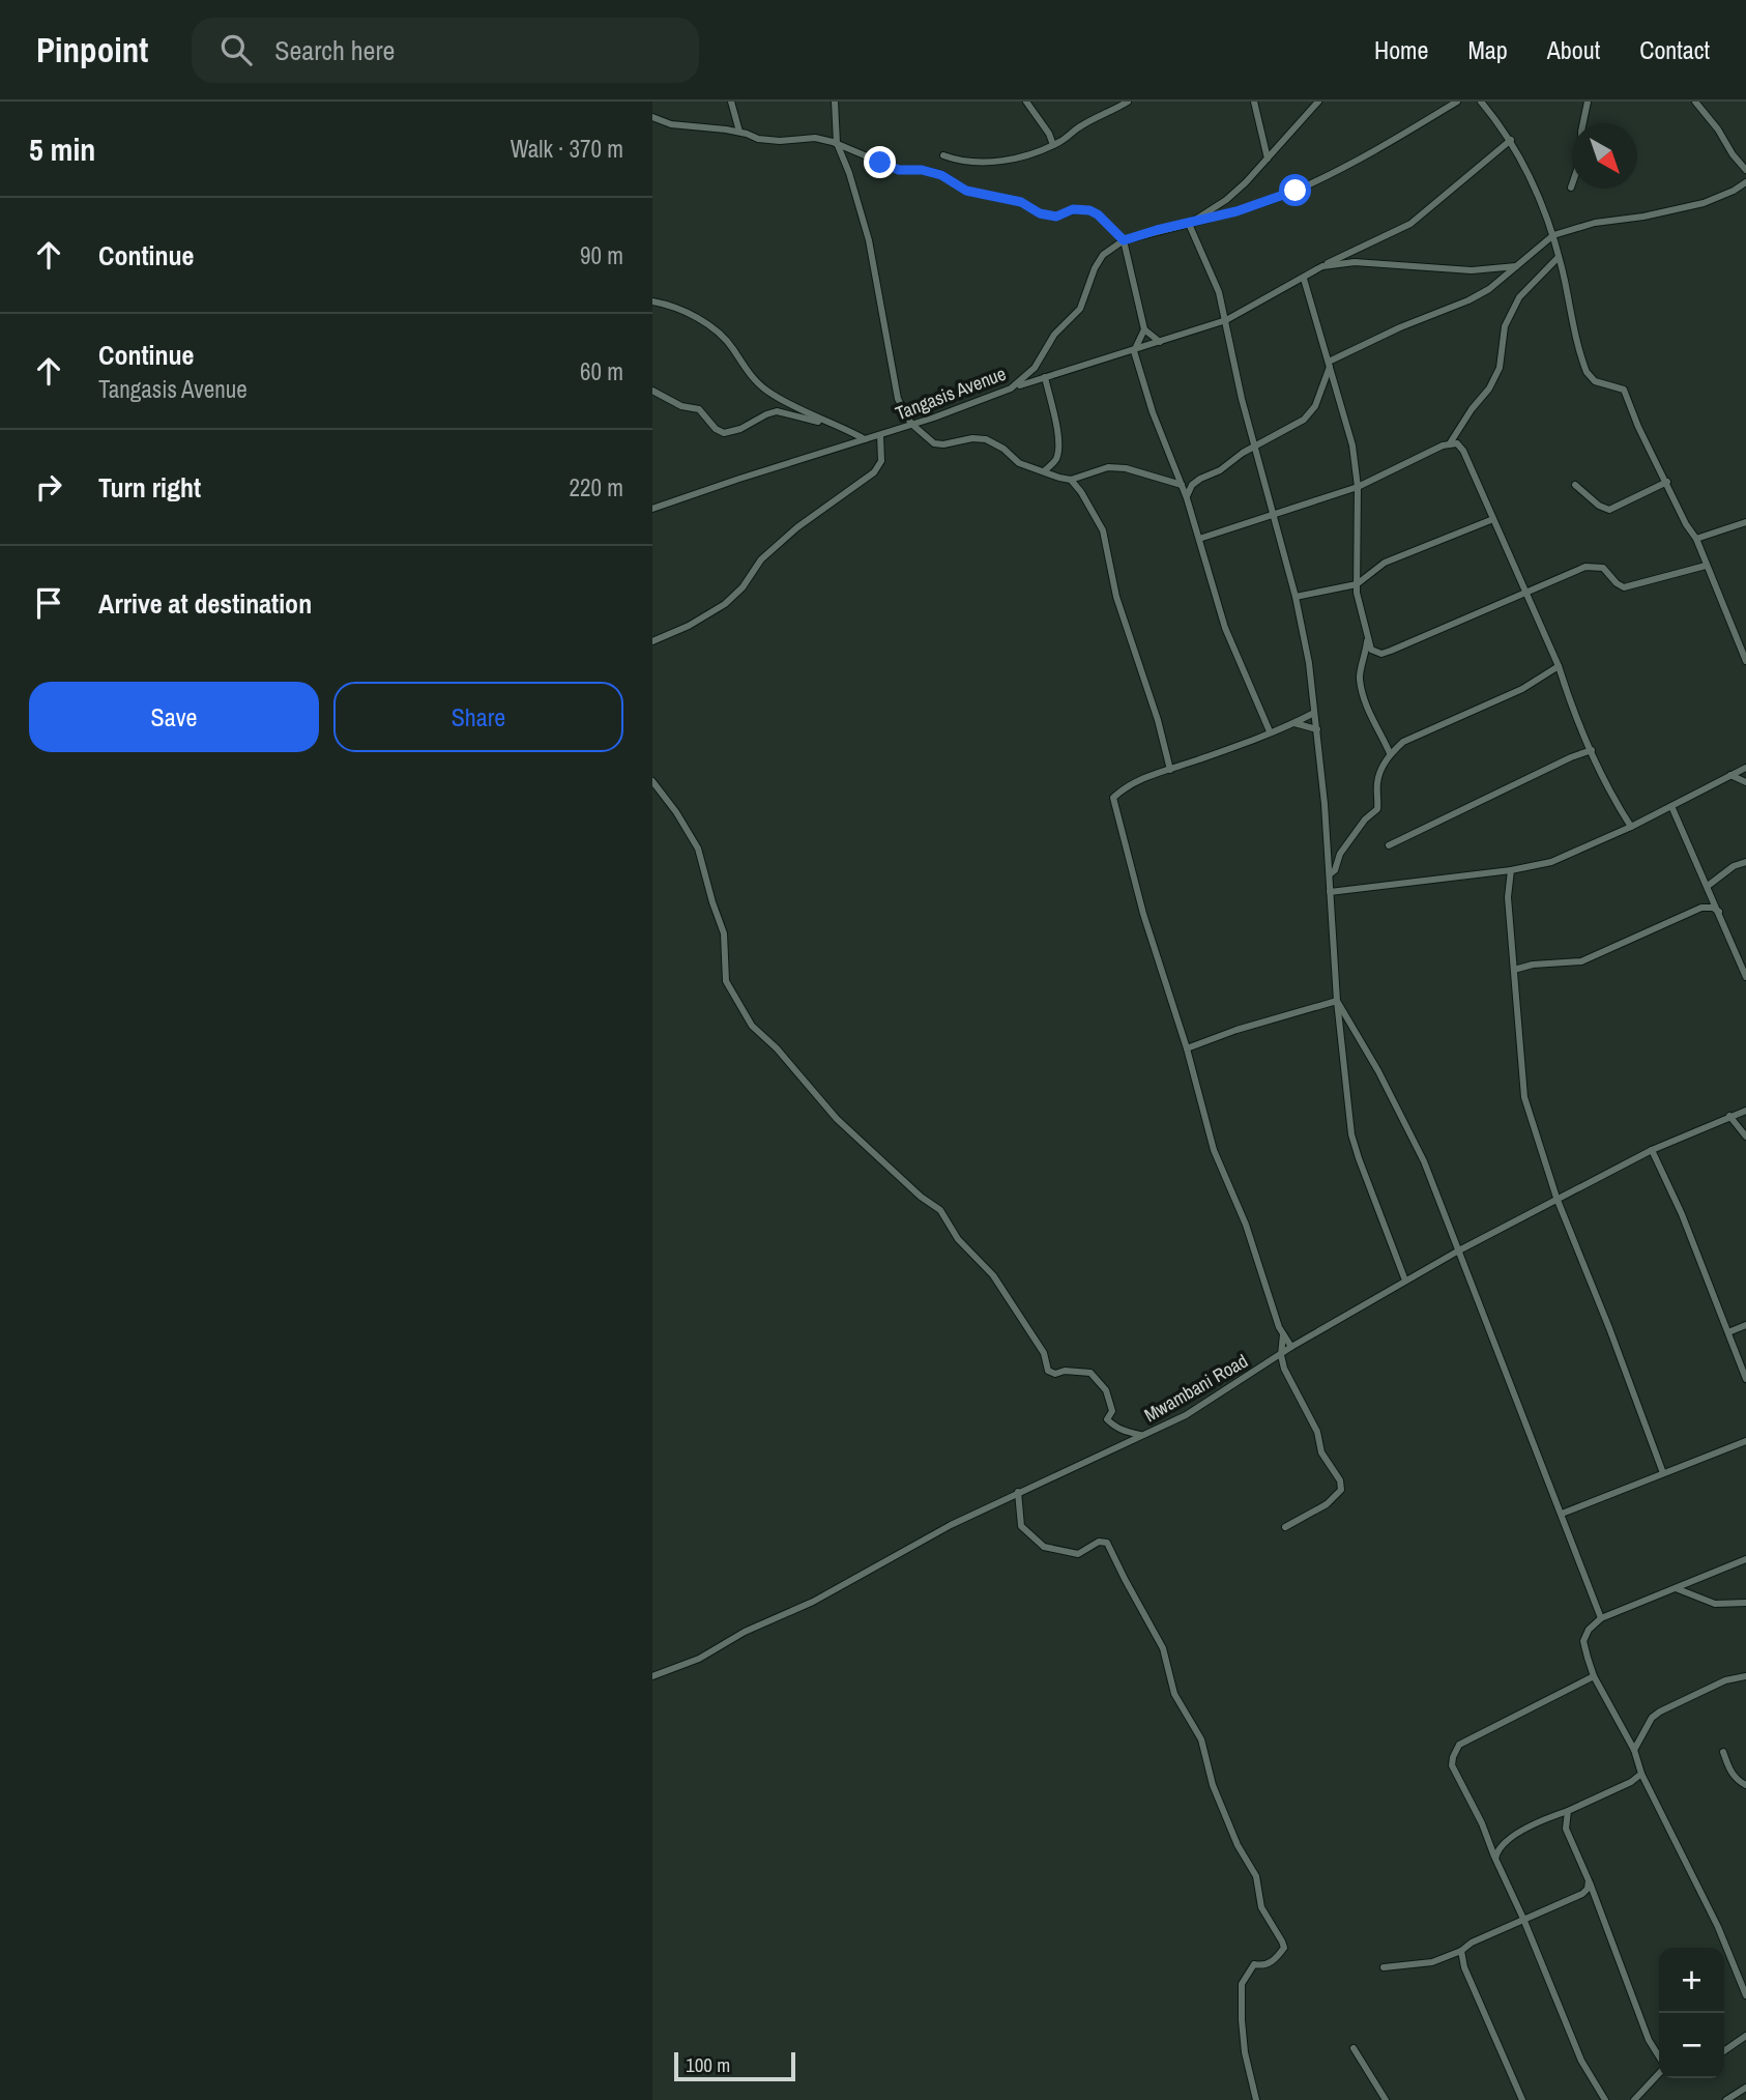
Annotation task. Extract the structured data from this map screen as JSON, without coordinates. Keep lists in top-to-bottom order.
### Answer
{
  "streets": {
    "street": ["Tangasis Avenue", "Mwambani Road"]
  },
  "scale_bar": "100 m",
  "north": "bottom right",
  "page": {
    "header": "Pinpoint",
    "search": "Search here",
    "nav": [
      "Home",
      "Map",
      "About",
      "Contact"
    ],
    "heading": ["5 min", "Walk · 370 m"],
    "list": [
      ["Continue", "90 m"],
      ["Continue", "Tangasis Avenue", "60 m"],
      ["Turn right", "220 m"],
      "Arrive at destination"
    ],
    "buttons": ["Save", "Share"],
    "map_buttons": ["+", "−"],
    "scale": "100 m"
  }
}
